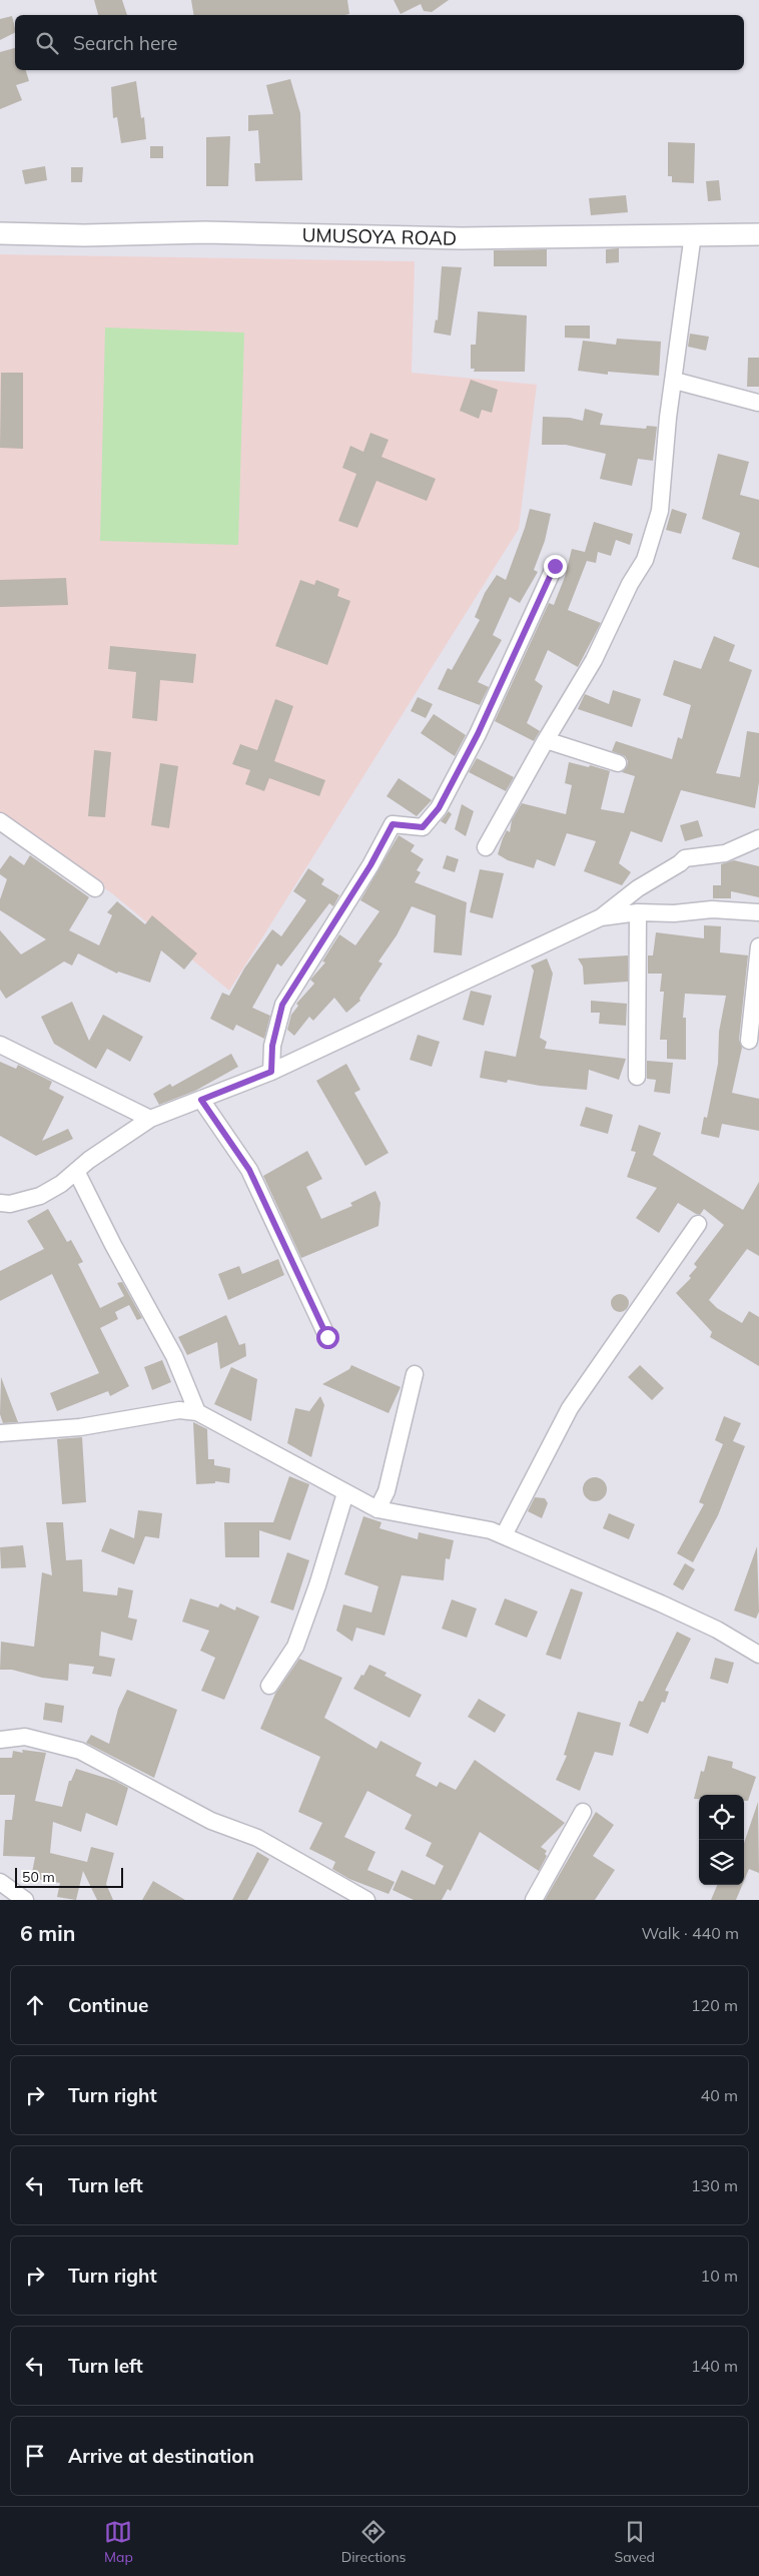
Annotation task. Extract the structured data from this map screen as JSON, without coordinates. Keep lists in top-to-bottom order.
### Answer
{
  "streets": {
    "main road": ["UMUSOYA ROAD"]
  },
  "scale_bar": "50 m",
  "page": {
    "search": "Search here",
    "scale": "50 m",
    "heading": ["6 min", "Walk · 440 m"],
    "list": [
      ["Continue", "120 m"],
      ["Turn right", "40 m"],
      ["Turn left", "130 m"],
      ["Turn right", "10 m"],
      ["Turn left", "140 m"],
      "Arrive at destination"
    ],
    "nav": ["Map", "Directions", "Saved"]
  }
}
